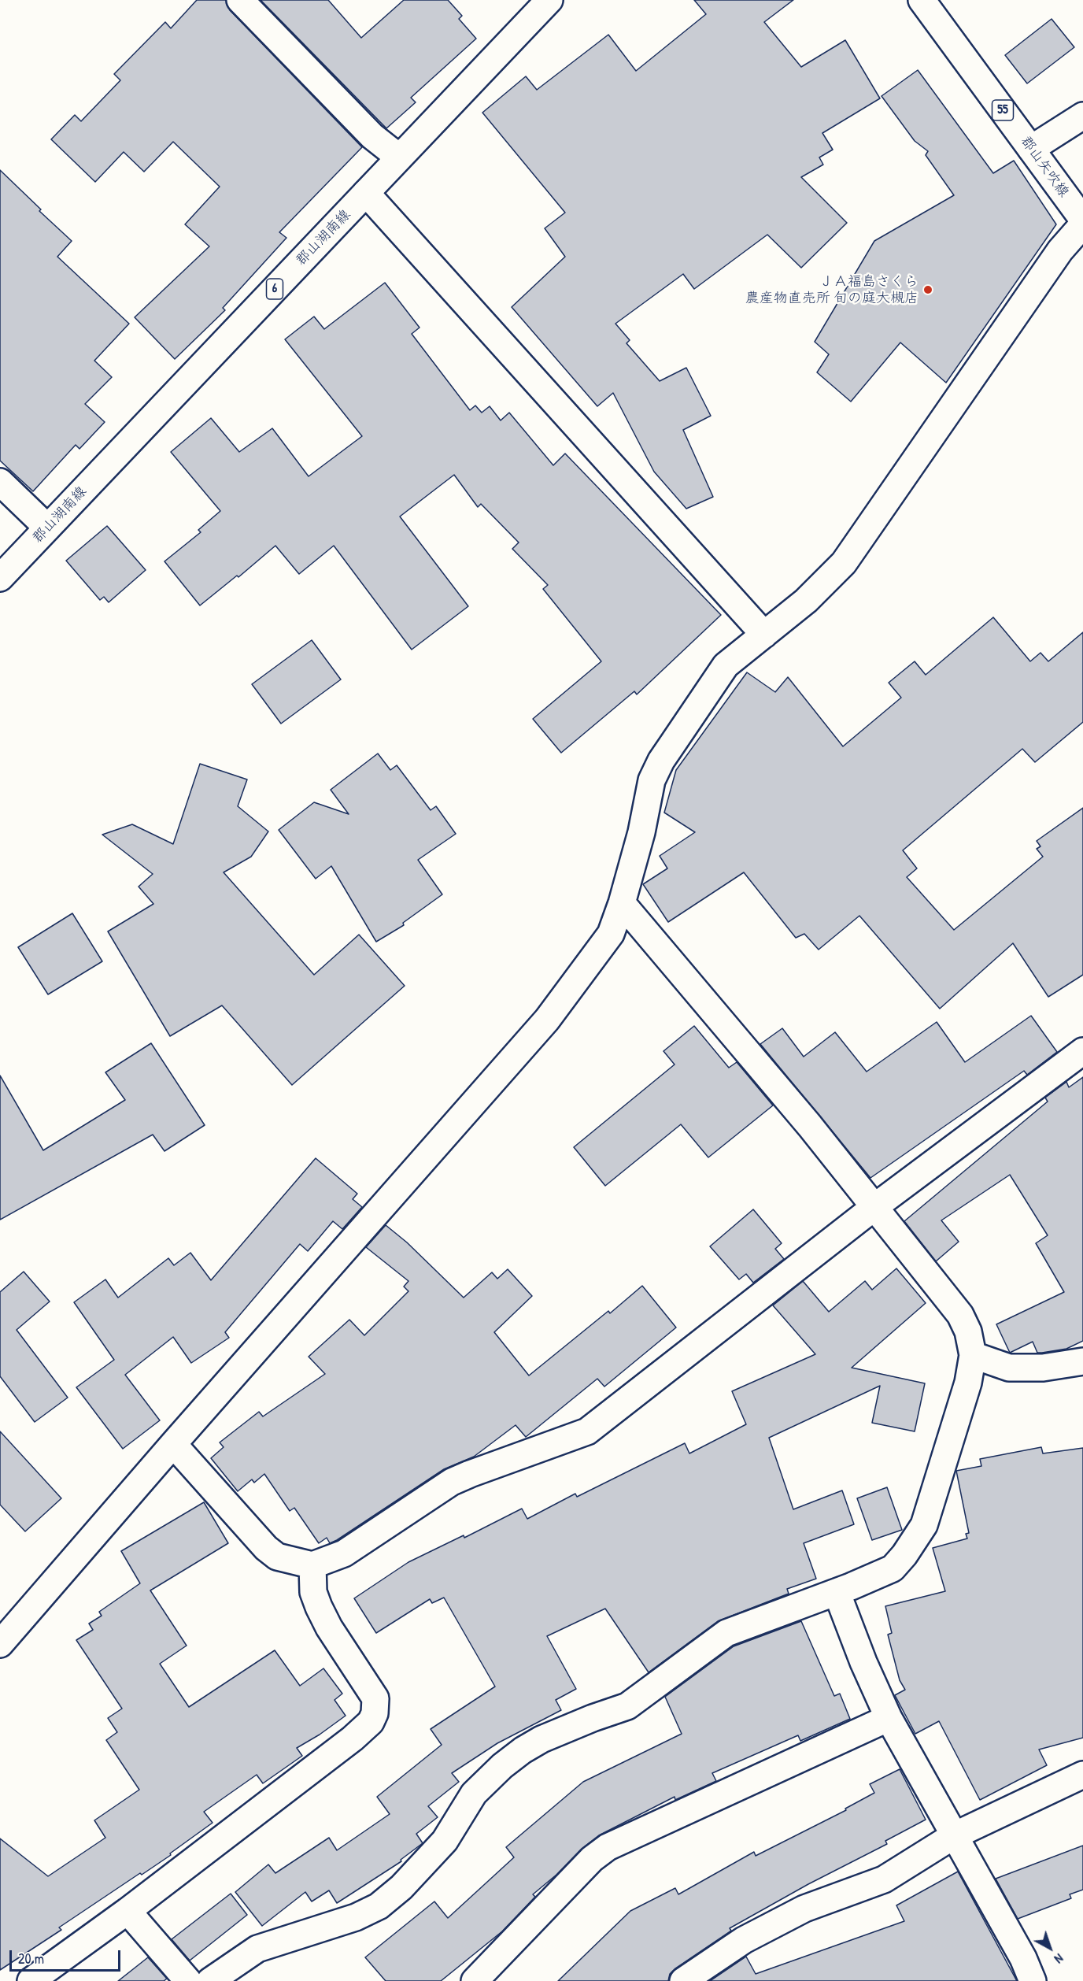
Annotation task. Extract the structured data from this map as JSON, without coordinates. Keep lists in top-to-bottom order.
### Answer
{
  "streets": {
    "street": [
      "55",
      "郡山矢吹線",
      "郡山湖南線",
      "6"
    ]
  },
  "places": ["ＪＡ福島さくら 農産物直売所 旬の庭大槻店"],
  "scale_bar": "20 m",
  "north": "bottom right"
}
